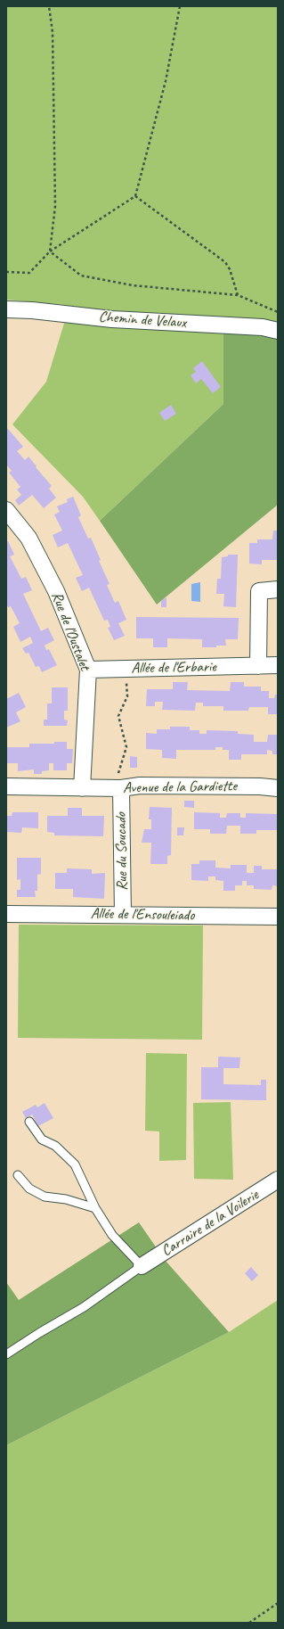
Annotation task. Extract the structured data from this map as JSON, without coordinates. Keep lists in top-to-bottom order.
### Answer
{
  "streets": {
    "street": [
      "Chemin de Velaux",
      "Rue de l'Oustalet",
      "Allée de l'Erbarie",
      "Avenue de la Gardiette",
      "Rue du Soucado",
      "Allée de l'Ensouleiado",
      "Carraire de la Voilerie"
    ]
  },
  "crossings": [
    ["Rue de l'Oustalet", "Allée de l'Erbarie"],
    ["Rue de l'Oustalet", "Avenue de la Gardiette"],
    ["Avenue de la Gardiette", "Rue du Soucado"],
    ["Rue du Soucado", "Allée de l'Ensouleiado"]
  ]
}
